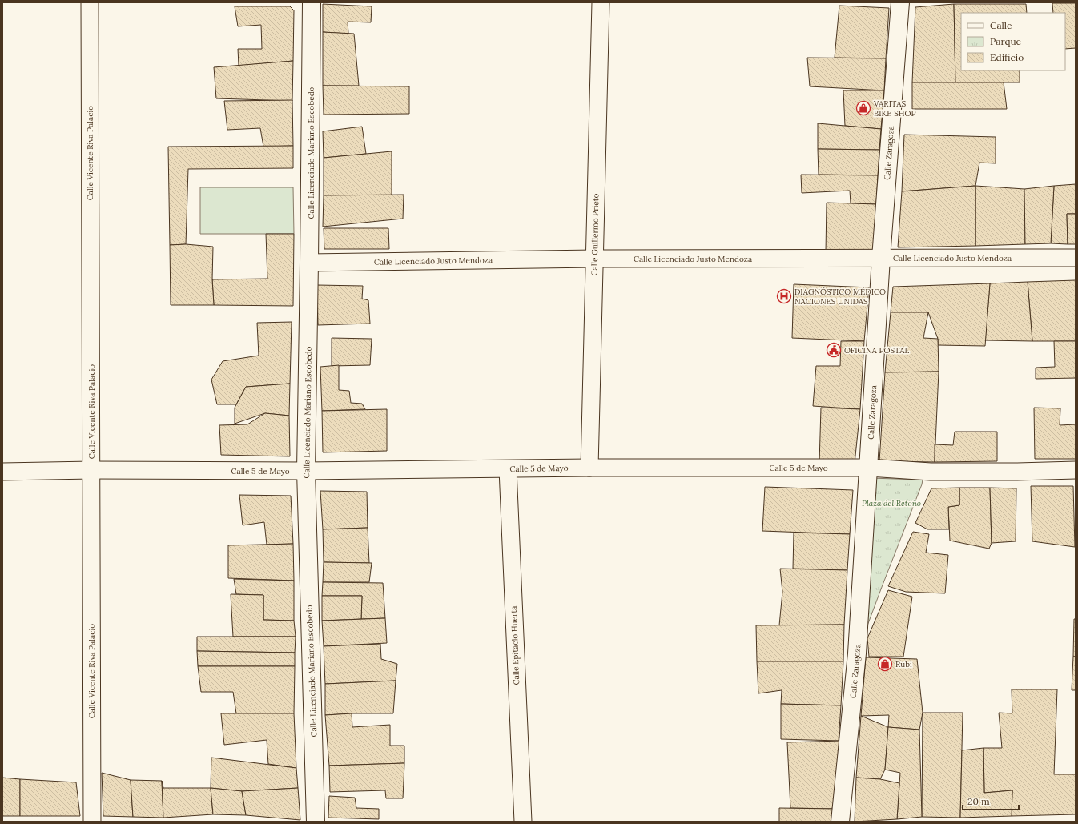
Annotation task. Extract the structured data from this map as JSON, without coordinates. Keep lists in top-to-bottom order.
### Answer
{
  "streets": {
    "street": [
      "Calle Vicente Riva Palacio",
      "Calle Licenciado Mariano Escobedo",
      "Calle Zaragoza",
      "Calle Guillermo Prieto",
      "Calle Licenciado Justo Mendoza",
      "Calle 5 de Mayo",
      "Calle Epitacio Huerta"
    ]
  },
  "crossings": [
    ["Calle Vicente Riva Palacio", "Calle 5 de Mayo"],
    ["Calle Licenciado Mariano Escobedo", "Calle Licenciado Justo Mendoza"],
    ["Calle Licenciado Mariano Escobedo", "Calle 5 de Mayo"],
    ["Calle Zaragoza", "Calle Licenciado Justo Mendoza"],
    ["Calle Zaragoza", "Calle 5 de Mayo"],
    ["Calle Guillermo Prieto", "Calle Licenciado Justo Mendoza"],
    ["Calle Guillermo Prieto", "Calle 5 de Mayo"],
    ["Calle 5 de Mayo", "Calle Epitacio Huerta"]
  ],
  "parks": ["Plaza del Retoño"],
  "places": {
    "shop": ["VARITAS BIKE SHOP", "Rubi"],
    "hospital": ["DIAGNÓSTICO MÉDICO NACIONES UNIDAS"],
    "public building": ["OFICINA POSTAL"]
  },
  "legend": ["Calle", "Parque", "Edificio"],
  "scale_bar": "20 m"
}
